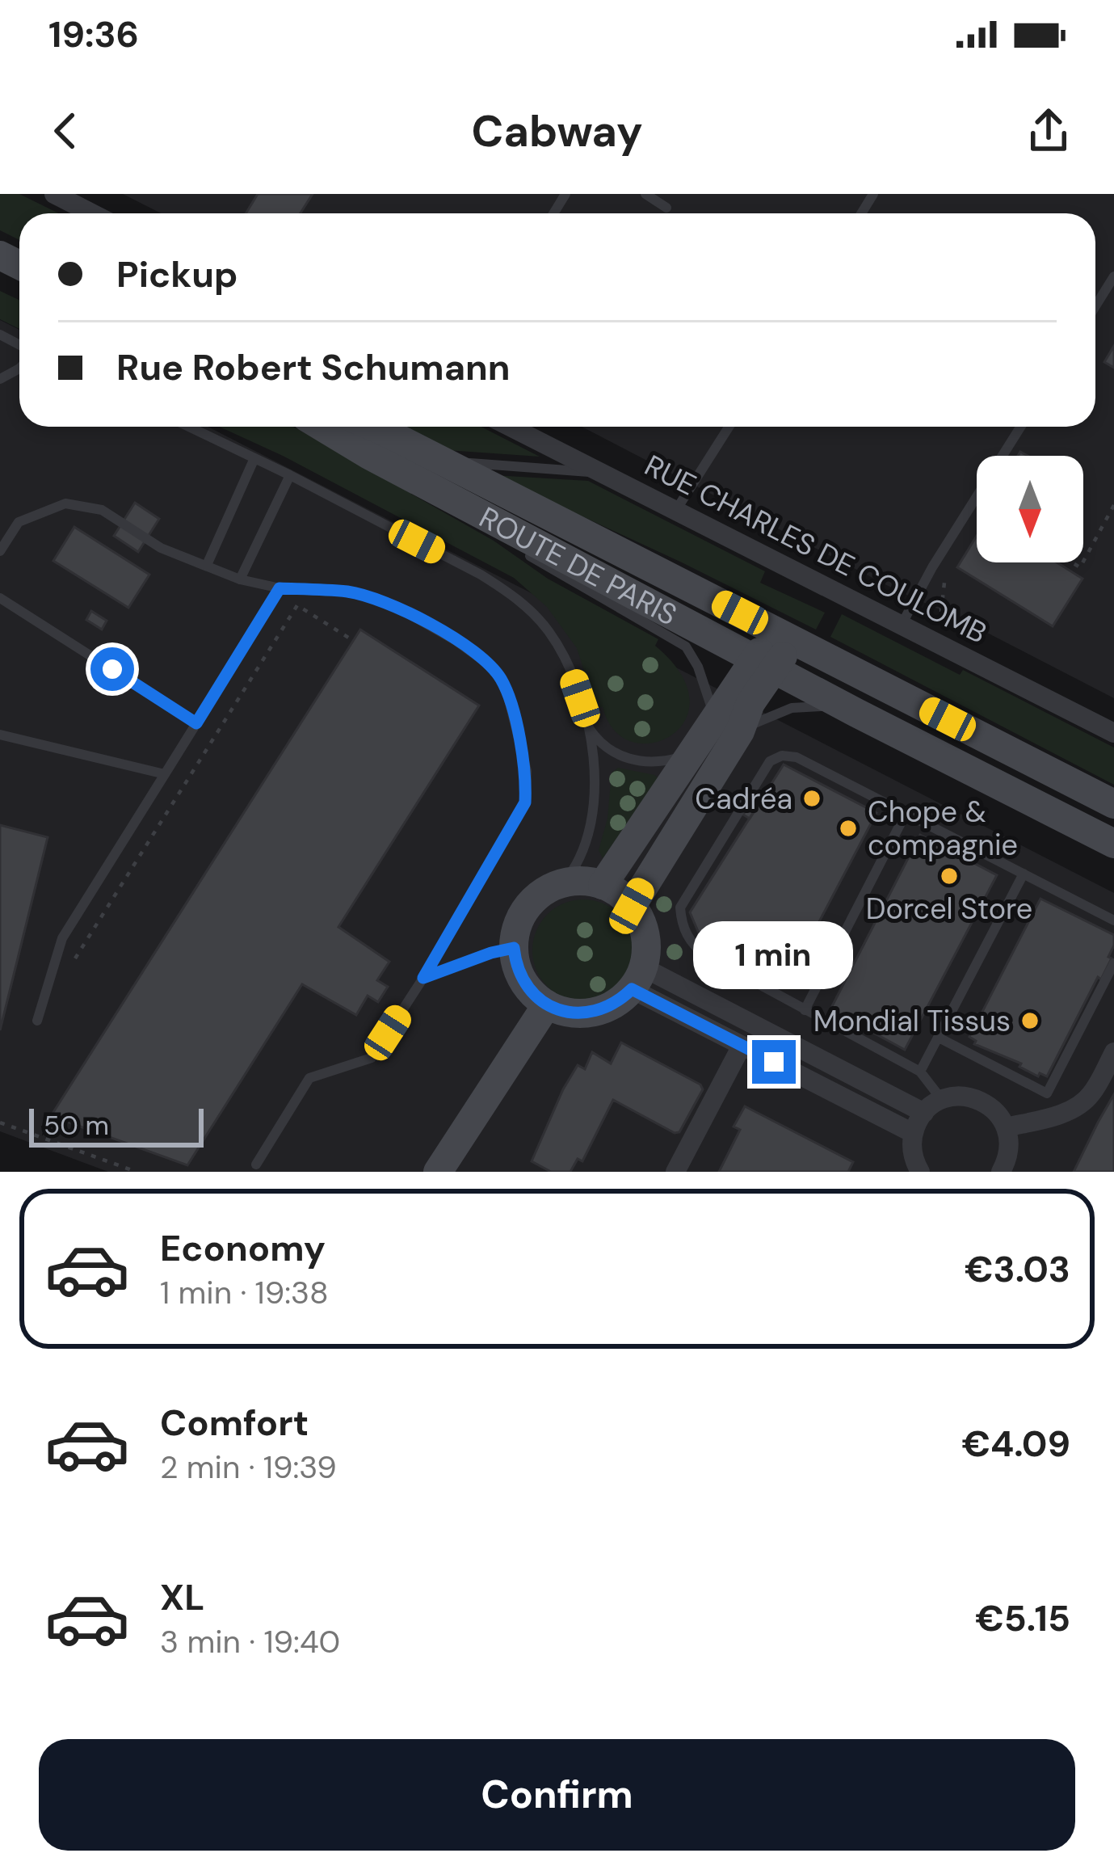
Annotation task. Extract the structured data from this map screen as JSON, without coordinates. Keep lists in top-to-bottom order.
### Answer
{
  "streets": {
    "main road": ["ROUTE DE PARIS"],
    "street": ["RUE CHARLES DE COULOMB"]
  },
  "places": [
    "Cadréa",
    "Chope & compagnie",
    "Dorcel Store",
    "Mondial Tissus"
  ],
  "scale_bar": "50 m",
  "north": "bottom",
  "page": {
    "status": "19:36",
    "header": "Cabway",
    "banner": ["Pickup", "Rue Robert Schumann"],
    "bubble": "1 min",
    "scale": "50 m",
    "list": [
      {
        "name": "Economy",
        "note": "1 min · 19:38",
        "value": "€3.03"
      },
      {
        "name": "Comfort",
        "note": "2 min · 19:39",
        "value": "€4.09"
      },
      {
        "name": "XL",
        "note": "3 min · 19:40",
        "value": "€5.15"
      }
    ],
    "buttons": "Confirm"
  }
}
